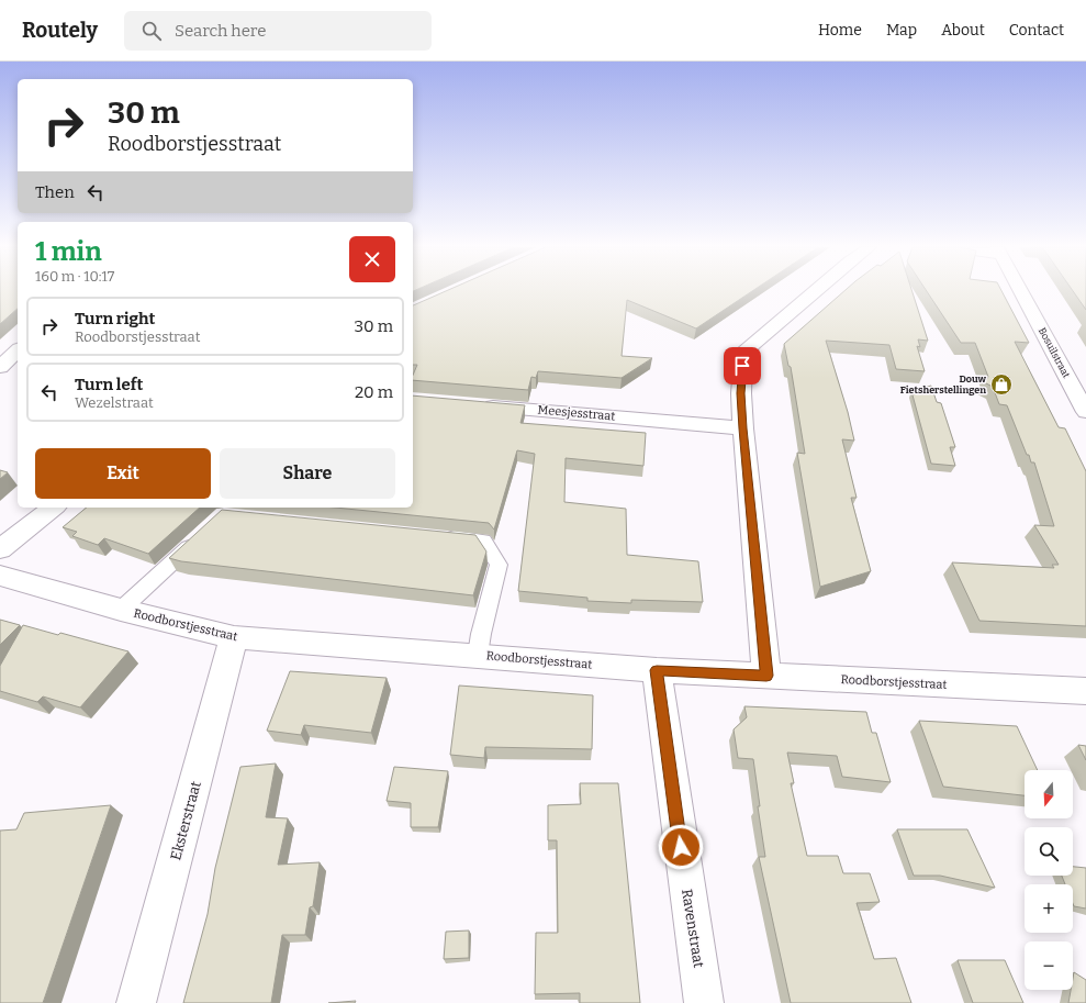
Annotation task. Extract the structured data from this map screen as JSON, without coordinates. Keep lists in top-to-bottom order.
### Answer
{
  "streets": {
    "street": [
      "Bosuilstraat",
      "Meesjesstraat",
      "Roodborstjesstraat",
      "Eksterstraat",
      "Ravenstraat"
    ]
  },
  "crossings": [
    ["Roodborstjesstraat", "Eksterstraat"],
    ["Roodborstjesstraat", "Ravenstraat"]
  ],
  "places": {
    "shop": ["Douw Fietsherstellingen"]
  },
  "north": "bottom",
  "page": {
    "header": "Routely",
    "search": "Search here",
    "nav": [
      "Home",
      "Map",
      "About",
      "Contact"
    ],
    "turn": ["30 m", "Roodborstjesstraat"],
    "then": "Then",
    "heading": ["1 min", "160 m · 10:17"],
    "list": [
      {
        "name": "Turn right",
        "note": "Roodborstjesstraat",
        "value": "30 m"
      },
      {
        "name": "Turn left",
        "note": "Wezelstraat",
        "value": "20 m"
      }
    ],
    "buttons": ["Exit", "Share"],
    "map_buttons": ["+", "−"]
  }
}
